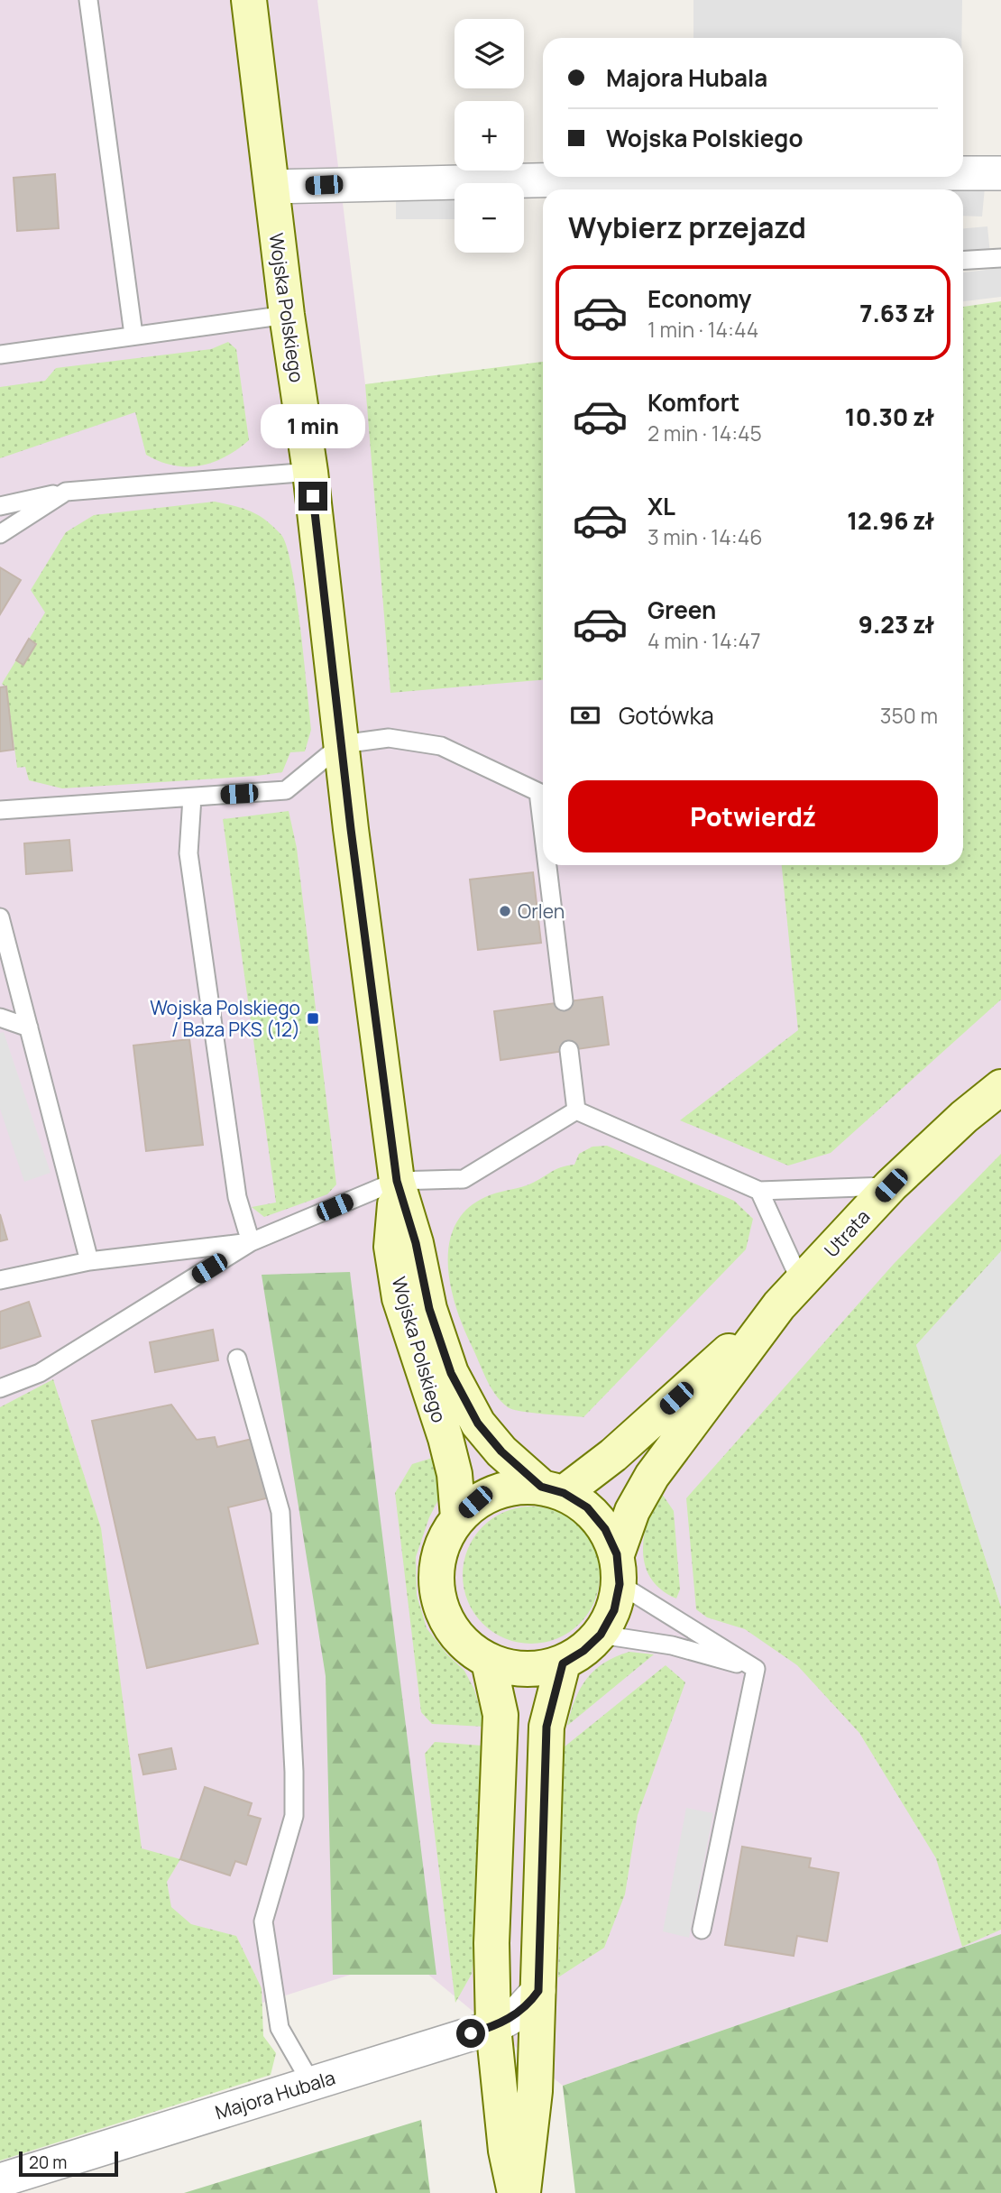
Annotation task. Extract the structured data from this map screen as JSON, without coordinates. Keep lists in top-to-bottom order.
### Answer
{
  "streets": {
    "main road": ["Wojska Polskiego", "Utrata"],
    "street": ["Majora Hubala"]
  },
  "crossings": [
    ["Wojska Polskiego", "Utrata"]
  ],
  "places": {
    "other": ["Orlen"],
    "transit": ["Wojska Polskiego / Baza PKS (12)"]
  },
  "scale_bar": "20 m",
  "page": {
    "map_buttons": ["+", "−"],
    "banner": ["Majora Hubala", "Wojska Polskiego"],
    "heading": "Wybierz przejazd",
    "list": [
      {
        "name": "Economy",
        "note": "1 min · 14:44",
        "value": "7.63 zł"
      },
      {
        "name": "Komfort",
        "note": "2 min · 14:45",
        "value": "10.30 zł"
      },
      {
        "name": "XL",
        "note": "3 min · 14:46",
        "value": "12.96 zł"
      },
      {
        "name": "Green",
        "note": "4 min · 14:47",
        "value": "9.23 zł"
      }
    ],
    "bubble": "1 min",
    "pay": ["Gotówka", "350 m"],
    "buttons": "Potwierdź",
    "scale": "20 m"
  }
}
